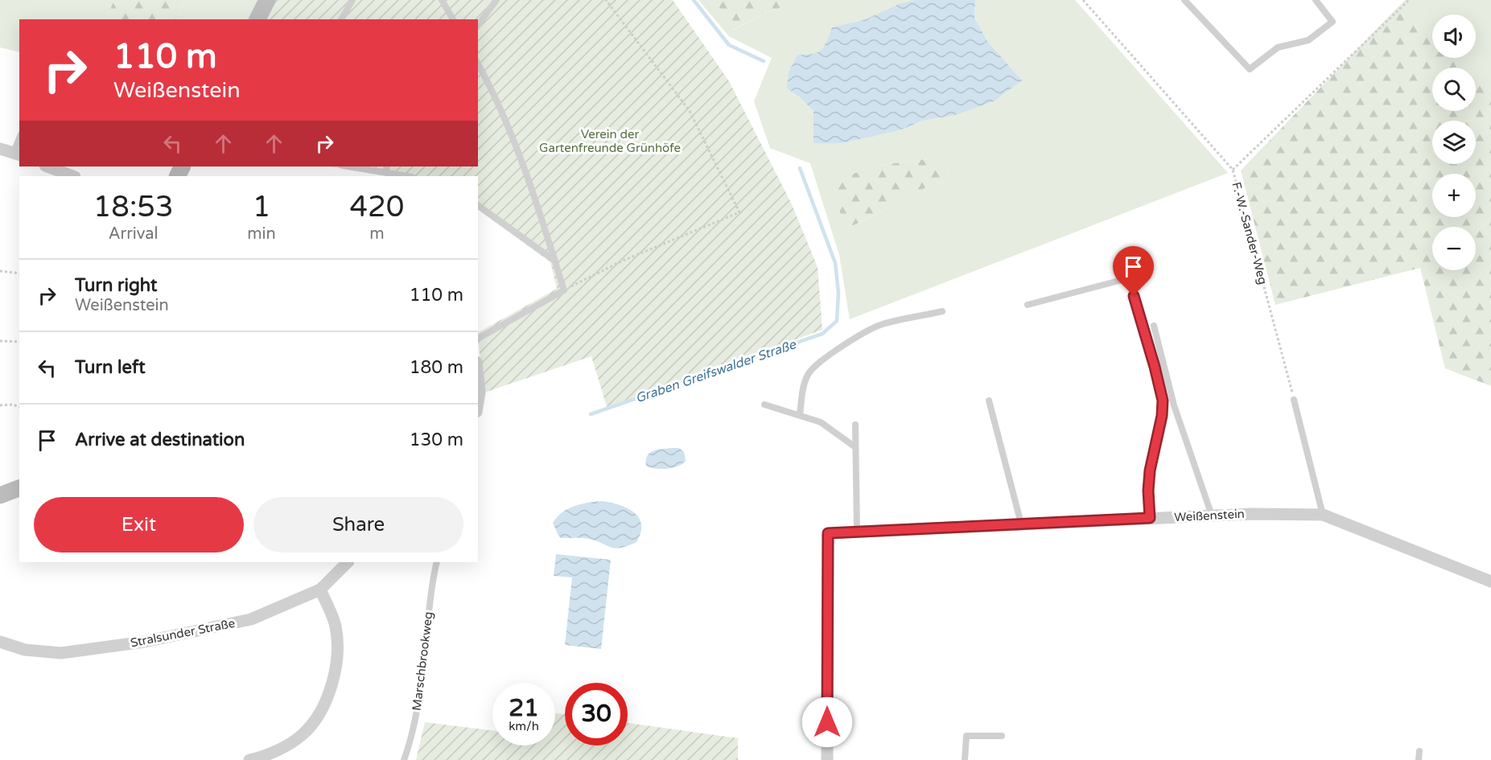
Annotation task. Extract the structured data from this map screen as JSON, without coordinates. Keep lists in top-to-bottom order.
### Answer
{
  "streets": {
    "street": ["Weißenstein", "Stralsunder Straße"],
    "lane": ["Marschbrookweg"],
    "path": ["F.-W.-Sander-Weg"]
  },
  "water": ["Graben Greifswalder Straße"],
  "parks": ["Verein der Gartenfreunde Grünhöfe"],
  "page": {
    "map_buttons": ["+", "−"],
    "turn": ["110 m", "Weißenstein"],
    "eta": [
      "18:53",
      "Arrival",
      "1",
      "min",
      "420",
      "m"
    ],
    "list": [
      {
        "name": "Turn right",
        "note": "Weißenstein",
        "value": "110 m"
      },
      {
        "name": "Turn left",
        "value": "180 m"
      },
      {
        "name": "Arrive at destination",
        "value": "130 m"
      }
    ],
    "buttons": ["Exit", "Share"],
    "speed": "21 km/h",
    "limit": "30"
  }
}
